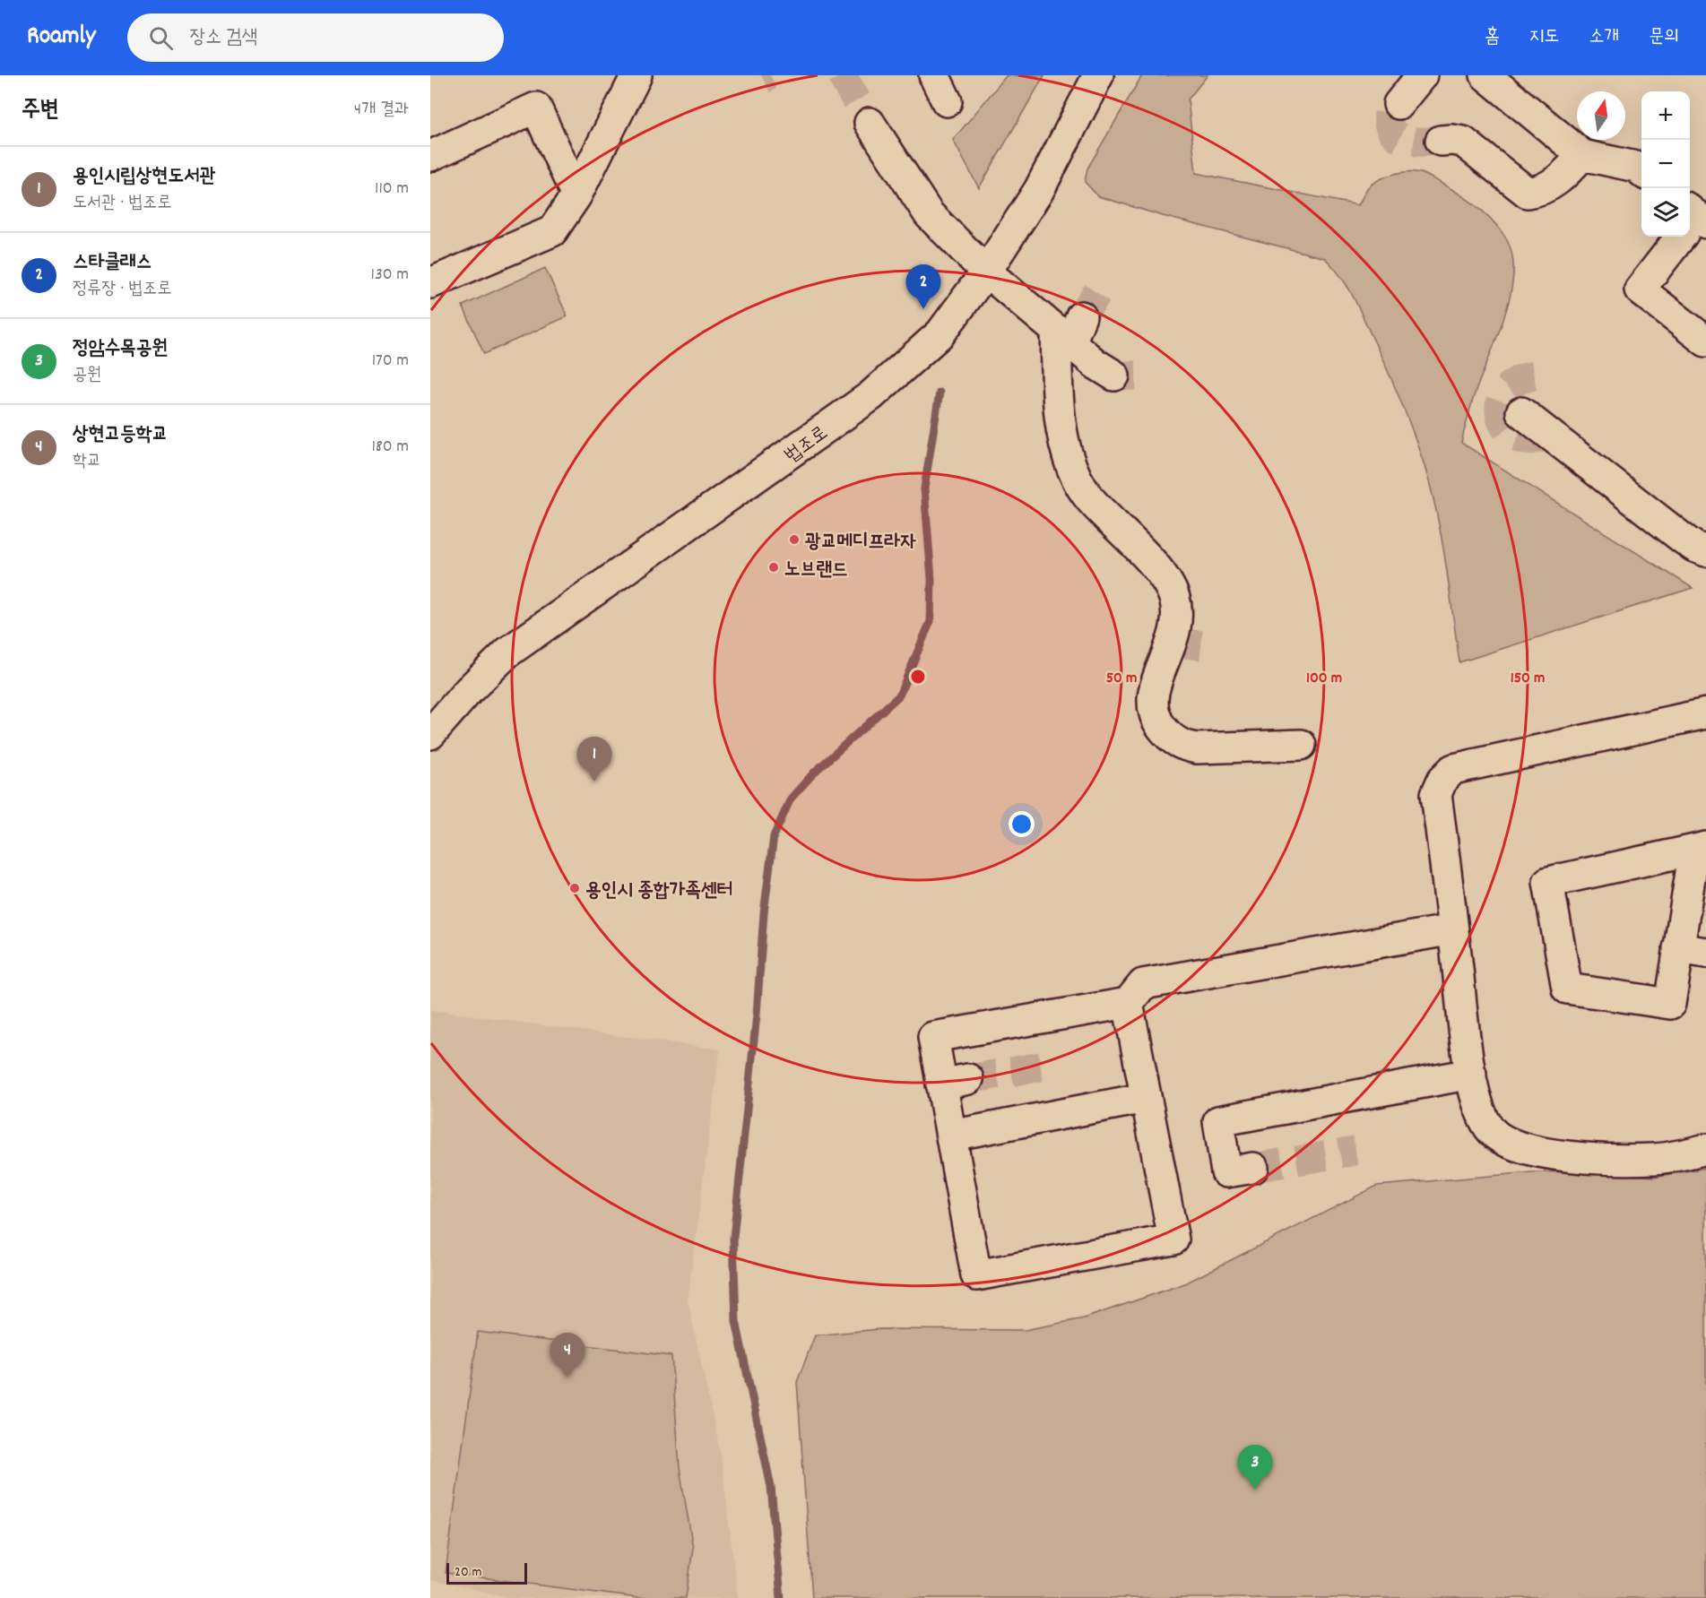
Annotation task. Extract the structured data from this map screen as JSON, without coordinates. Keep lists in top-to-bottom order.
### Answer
{
  "streets": {
    "street": ["법조로"]
  },
  "places": ["광교메디프라자", "노브랜드", "용인시 종합가족센터"],
  "scale_bar": "20 m",
  "north": "top",
  "page": {
    "header": "Roamly",
    "search": "장소 검색",
    "nav": [
      "홈",
      "지도",
      "소개",
      "문의"
    ],
    "heading": ["주변", "4개 결과"],
    "map_buttons": ["+", "−"],
    "list": [
      {
        "mark": "1",
        "name": "용인시립상현도서관",
        "note": "도서관 · 법조로",
        "value": "110 m"
      },
      {
        "mark": "2",
        "name": "스타클래스",
        "note": "정류장 · 법조로",
        "value": "130 m"
      },
      {
        "mark": "3",
        "name": "정암수목공원",
        "note": "공원",
        "value": "170 m"
      },
      {
        "mark": "4",
        "name": "상현고등학교",
        "note": "학교",
        "value": "180 m"
      }
    ],
    "pins": [
      "2",
      "1",
      "4",
      "3"
    ],
    "scale": "20 m"
  },
  "rings": ["50 m", "100 m", "150 m"]
}
